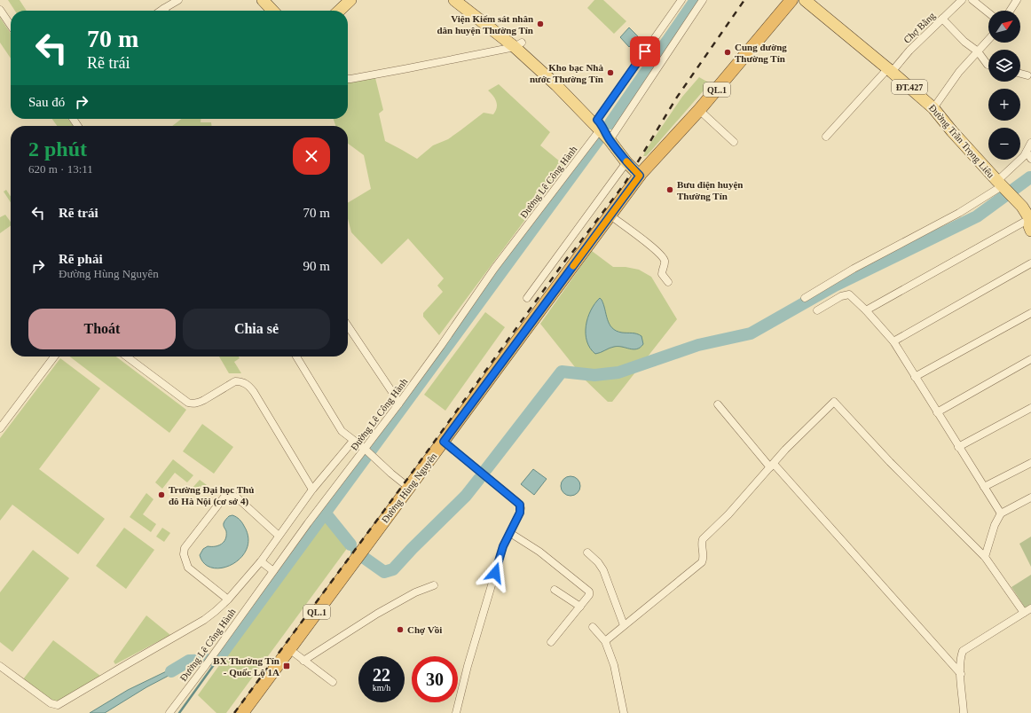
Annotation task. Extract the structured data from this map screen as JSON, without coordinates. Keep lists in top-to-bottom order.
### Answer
{
  "streets": {
    "highway": ["QL.1", "Đường Hùng Nguyên"],
    "main road": ["ĐT.427", "Đường Trần Trọng Liêu"],
    "street": ["Chợ Bằng", "Đường Lê Công Hành"]
  },
  "crossings": [
    ["Chợ Bằng", "Đường Trần Trọng Liêu"]
  ],
  "places": {
    "other": [
      "Viện Kiểm sát nhân dân huyện Thường Tín",
      "Cung đường Thường Tín",
      "Kho bạc Nhà nước Thường Tín",
      "Bưu điện huyện Thường Tín",
      "Trường Đại học Thủ đô Hà Nội (cơ sở 4)",
      "Chợ Vồi"
    ],
    "transit": ["BX Thường Tín - Quốc Lộ 1A"]
  },
  "north": "top right",
  "page": {
    "map_buttons": ["+", "−"],
    "turn": ["70 m", "Rẽ trái"],
    "then": "Sau đó",
    "heading": ["2 phút", "620 m · 13:11"],
    "list": [
      {
        "name": "Rẽ trái",
        "value": "70 m"
      },
      {
        "name": "Rẽ phải",
        "note": "Đường Hùng Nguyên",
        "value": "90 m"
      }
    ],
    "buttons": ["Thoát", "Chia sẻ"],
    "speed": "22 km/h",
    "limit": "30"
  }
}
